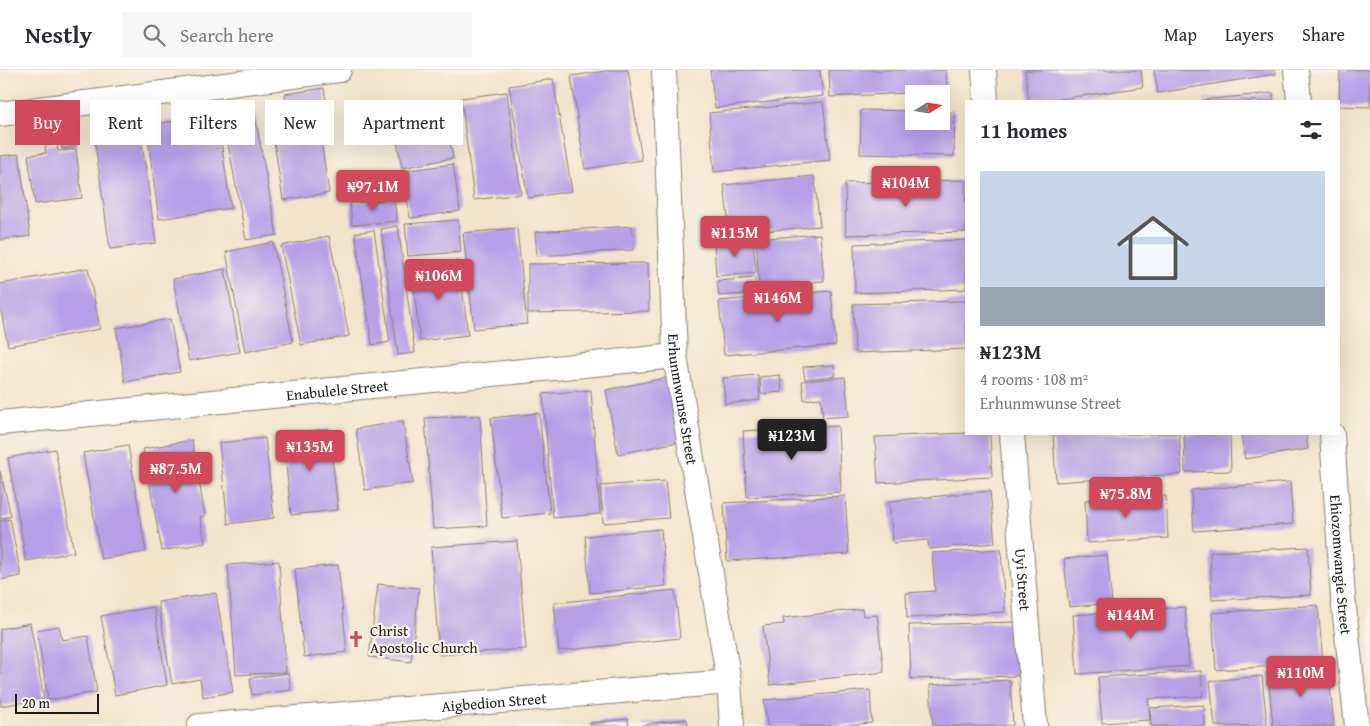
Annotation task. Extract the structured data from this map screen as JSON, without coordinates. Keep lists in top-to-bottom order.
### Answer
{
  "streets": {
    "street": [
      "Enabulele Street",
      "Erhunmwunse Street",
      "Ehiozomwangie Street",
      "Uyi Street",
      "Aigbedion Street"
    ]
  },
  "crossings": [
    ["Enabulele Street", "Erhunmwunse Street"],
    ["Erhunmwunse Street", "Aigbedion Street"]
  ],
  "places": {
    "church": ["Christ Apostolic Church"]
  },
  "scale_bar": "20 m",
  "north": "right",
  "page": {
    "header": "Nestly",
    "search": "Search here",
    "nav": ["Map", "Layers", "Share"],
    "chip": [
      "Buy",
      "Rent",
      "Filters",
      "New",
      "Apartment"
    ],
    "heading": "11 homes",
    "list": [
      {
        "name": "₦123M",
        "note": "4 rooms · 108 m² · Erhunmwunse Street"
      }
    ],
    "price": [
      "₦104M",
      "₦97.1M",
      "₦115M",
      "₦106M",
      "₦146M",
      "₦123M",
      "₦135M",
      "₦87.5M",
      "₦75.8M",
      "₦144M",
      "₦110M"
    ],
    "scale": "20 m"
  }
}
